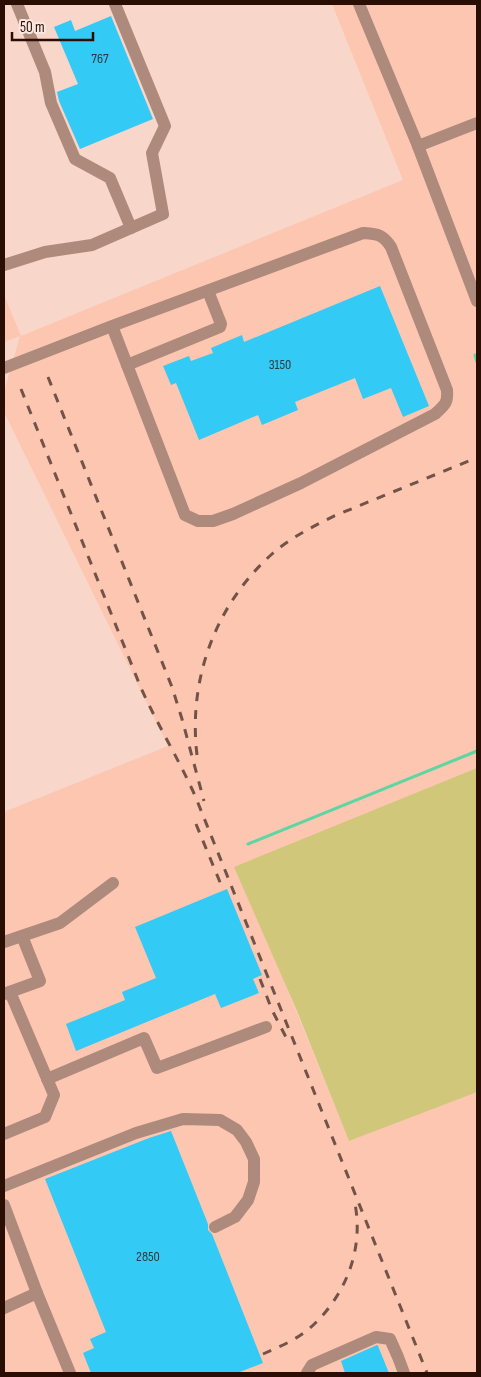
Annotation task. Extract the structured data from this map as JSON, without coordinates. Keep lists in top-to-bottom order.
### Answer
{
  "house_numbers": ["767", "3150", "2850"],
  "scale_bar": "50 m"
}
